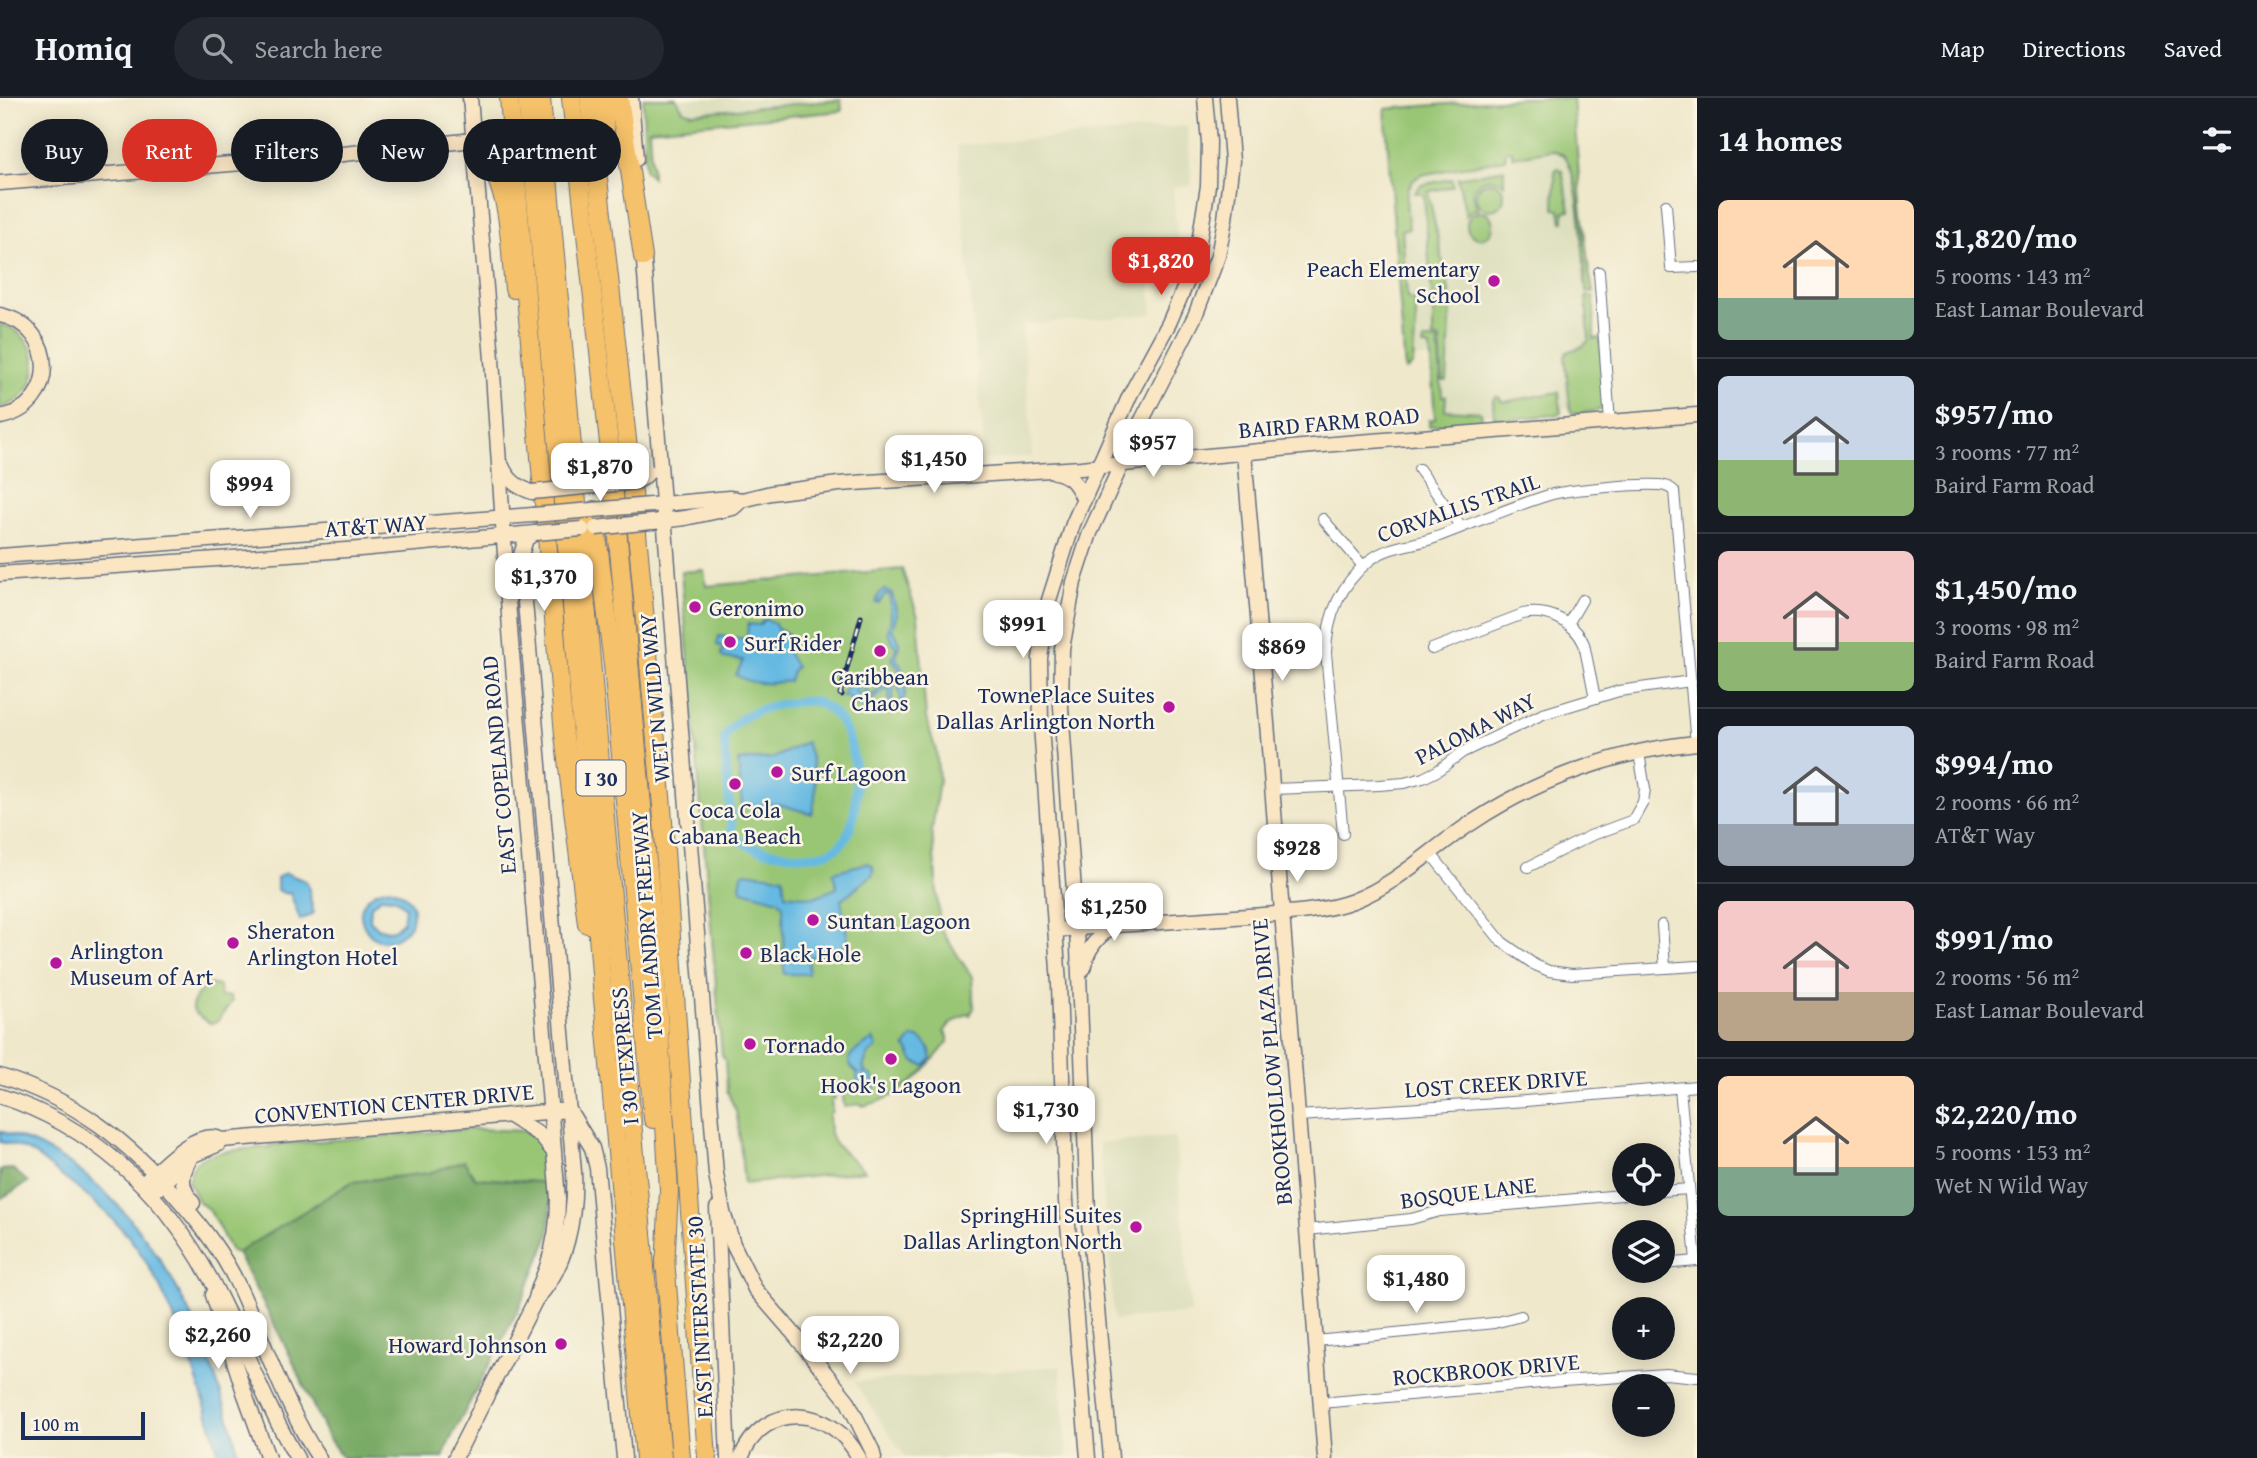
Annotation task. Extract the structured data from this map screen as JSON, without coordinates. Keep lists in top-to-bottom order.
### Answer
{
  "streets": {
    "highway": ["I 30", "TOM LANDRY FREEWAY", "I 30 TEXPRESS"],
    "main road": [
      "BAIRD FARM ROAD",
      "AT&T WAY",
      "WET N WILD WAY",
      "EAST COPELAND ROAD",
      "BROOKHOLLOW PLAZA DRIVE",
      "CONVENTION CENTER DRIVE",
      "EAST INTERSTATE 30"
    ],
    "street": [
      "CORVALLIS TRAIL",
      "PALOMA WAY",
      "LOST CREEK DRIVE",
      "BOSQUE LANE",
      "ROCKBROOK DRIVE"
    ]
  },
  "crossings": [
    ["BAIRD FARM ROAD", "BROOKHOLLOW PLAZA DRIVE"],
    ["CORVALLIS TRAIL", "PALOMA WAY"],
    ["AT&T WAY", "EAST COPELAND ROAD"],
    ["WET N WILD WAY", "EAST INTERSTATE 30"],
    ["PALOMA WAY", "BROOKHOLLOW PLAZA DRIVE"],
    ["EAST COPELAND ROAD", "CONVENTION CENTER DRIVE"],
    ["BROOKHOLLOW PLAZA DRIVE", "LOST CREEK DRIVE"],
    ["BROOKHOLLOW PLAZA DRIVE", "BOSQUE LANE"],
    ["BROOKHOLLOW PLAZA DRIVE", "ROCKBROOK DRIVE"]
  ],
  "places": [
    "Peach Elementary School",
    "Geronimo",
    "Surf Rider",
    "Caribbean Chaos",
    "TownePlace Suites Dallas Arlington North",
    "Surf Lagoon",
    "Coca Cola Cabana Beach",
    "Suntan Lagoon",
    "Sheraton Arlington Hotel",
    "Black Hole",
    "Arlington Museum of Art",
    "Tornado",
    "Hook's Lagoon",
    "SpringHill Suites Dallas Arlington North",
    "Howard Johnson"
  ],
  "scale_bar": "100 m",
  "page": {
    "header": "Homiq",
    "search": "Search here",
    "nav": ["Map", "Directions", "Saved"],
    "heading": "14 homes",
    "chip": [
      "Buy",
      "Rent",
      "Filters",
      "New",
      "Apartment"
    ],
    "list": [
      {
        "name": "$1,820/mo",
        "note": "5 rooms · 143 m² · East Lamar Boulevard"
      },
      {
        "name": "$957/mo",
        "note": "3 rooms · 77 m² · Baird Farm Road"
      },
      {
        "name": "$1,450/mo",
        "note": "3 rooms · 98 m² · Baird Farm Road"
      },
      {
        "name": "$994/mo",
        "note": "2 rooms · 66 m² · AT&T Way"
      },
      {
        "name": "$991/mo",
        "note": "2 rooms · 56 m² · East Lamar Boulevard"
      },
      {
        "name": "$2,220/mo",
        "note": "5 rooms · 153 m² · Wet N Wild Way"
      }
    ],
    "price": [
      "$1,820",
      "$957",
      "$1,450",
      "$1,870",
      "$994",
      "$1,370",
      "$991",
      "$869",
      "$928",
      "$1,250",
      "$1,730",
      "$1,480",
      "$2,260",
      "$2,220"
    ],
    "map_buttons": ["+", "−"],
    "scale": "100 m"
  }
}
